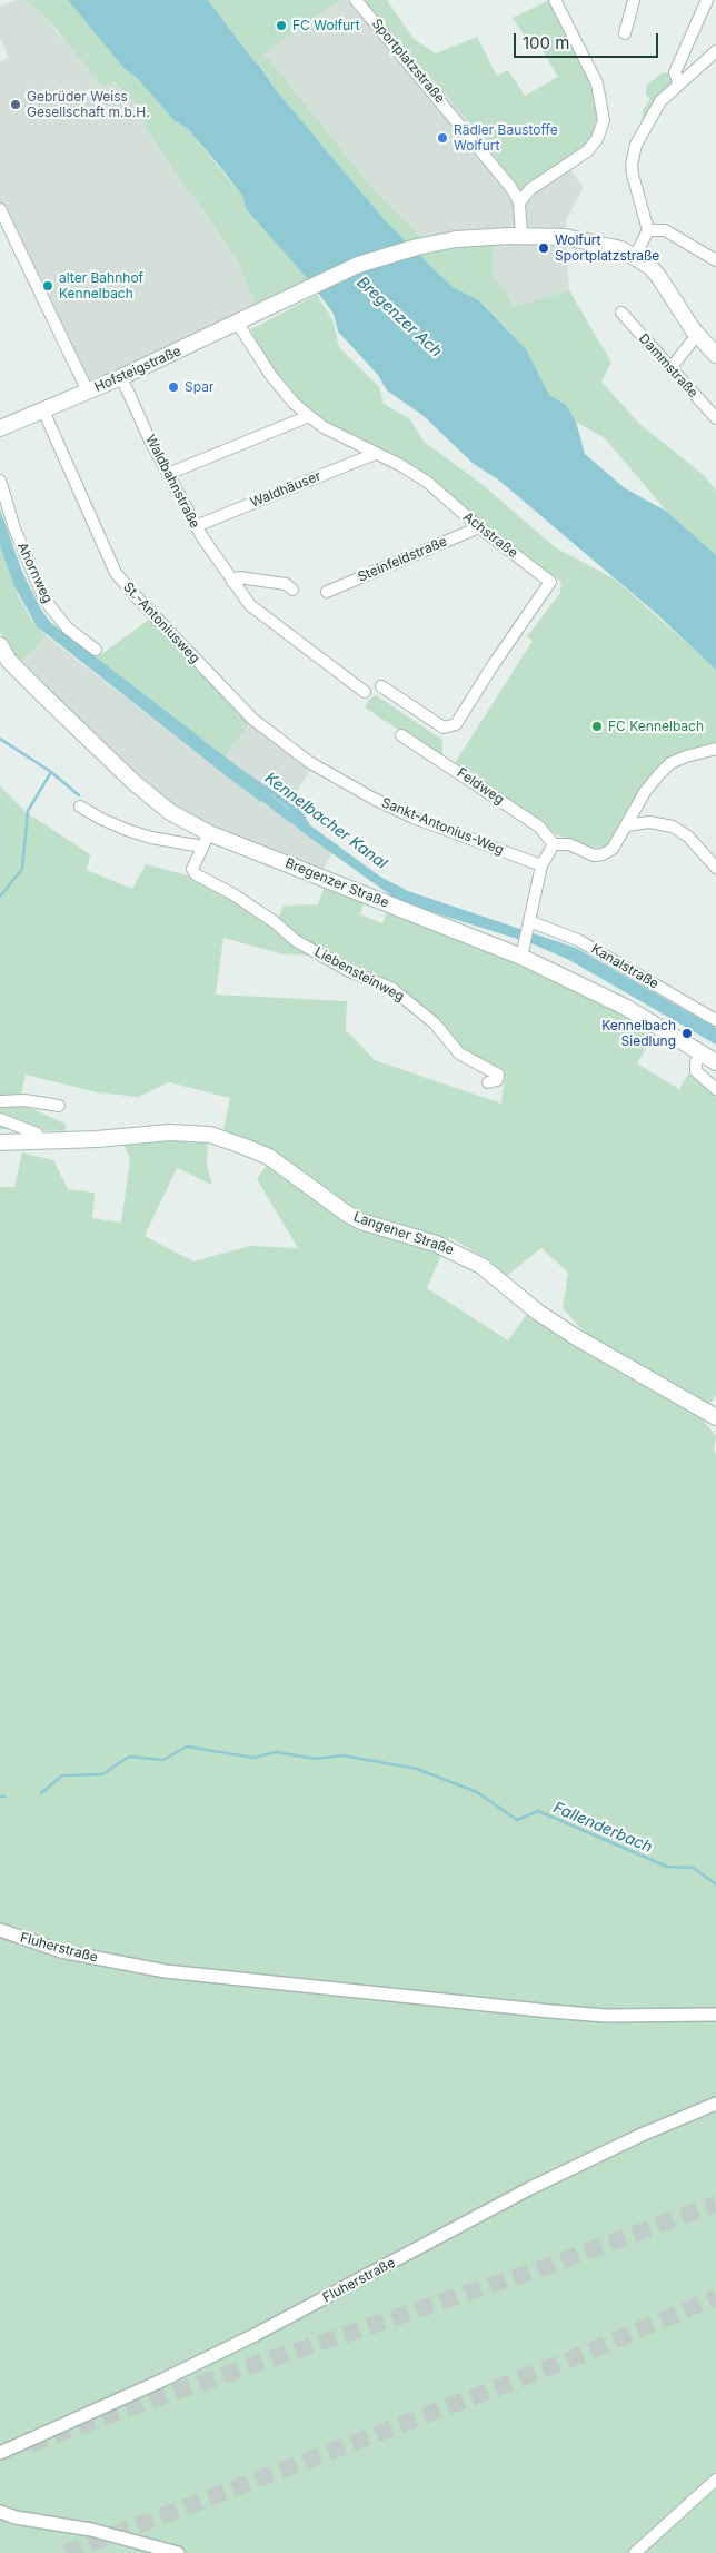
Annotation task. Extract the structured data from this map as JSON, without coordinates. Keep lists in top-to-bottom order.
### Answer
{
  "streets": {
    "main road": ["Hofsteigstraße", "Bregenzer Straße", "Langener Straße"],
    "street": [
      "Sportplatzstraße",
      "Dammstraße",
      "Waldbahnstraße",
      "Waldhäuser",
      "Achstraße",
      "Steinfeldstraße",
      "Ahornweg",
      "St.-Antoniusweg",
      "Feldweg",
      "Sankt-Antonius-Weg",
      "Kanalstraße",
      "Liebensteinweg",
      "Fluherstraße"
    ]
  },
  "crossings": [
    ["Sportplatzstraße", "Hofsteigstraße"],
    ["Hofsteigstraße", "Waldbahnstraße"],
    ["Hofsteigstraße", "Achstraße"],
    ["Hofsteigstraße", "St.-Antoniusweg"],
    ["Waldbahnstraße", "Waldhäuser"],
    ["Waldhäuser", "Achstraße"],
    ["Achstraße", "Steinfeldstraße"],
    ["St.-Antoniusweg", "Sankt-Antonius-Weg"],
    ["Bregenzer Straße", "Liebensteinweg"]
  ],
  "water": ["Bregenzer Ach", "Kennelbacher Kanal", "Fallenderbach"],
  "places": [
    "FC Wolfurt",
    "Gebrüder Weiss Gesellschaft m.b.H.",
    "Rädler Baustoffe Wolfurt",
    "Wolfurt Sportplatzstraße",
    "alter Bahnhof Kennelbach",
    "Spar",
    "FC Kennelbach",
    "Kennelbach Siedlung"
  ],
  "scale_bar": "100 m"
}
